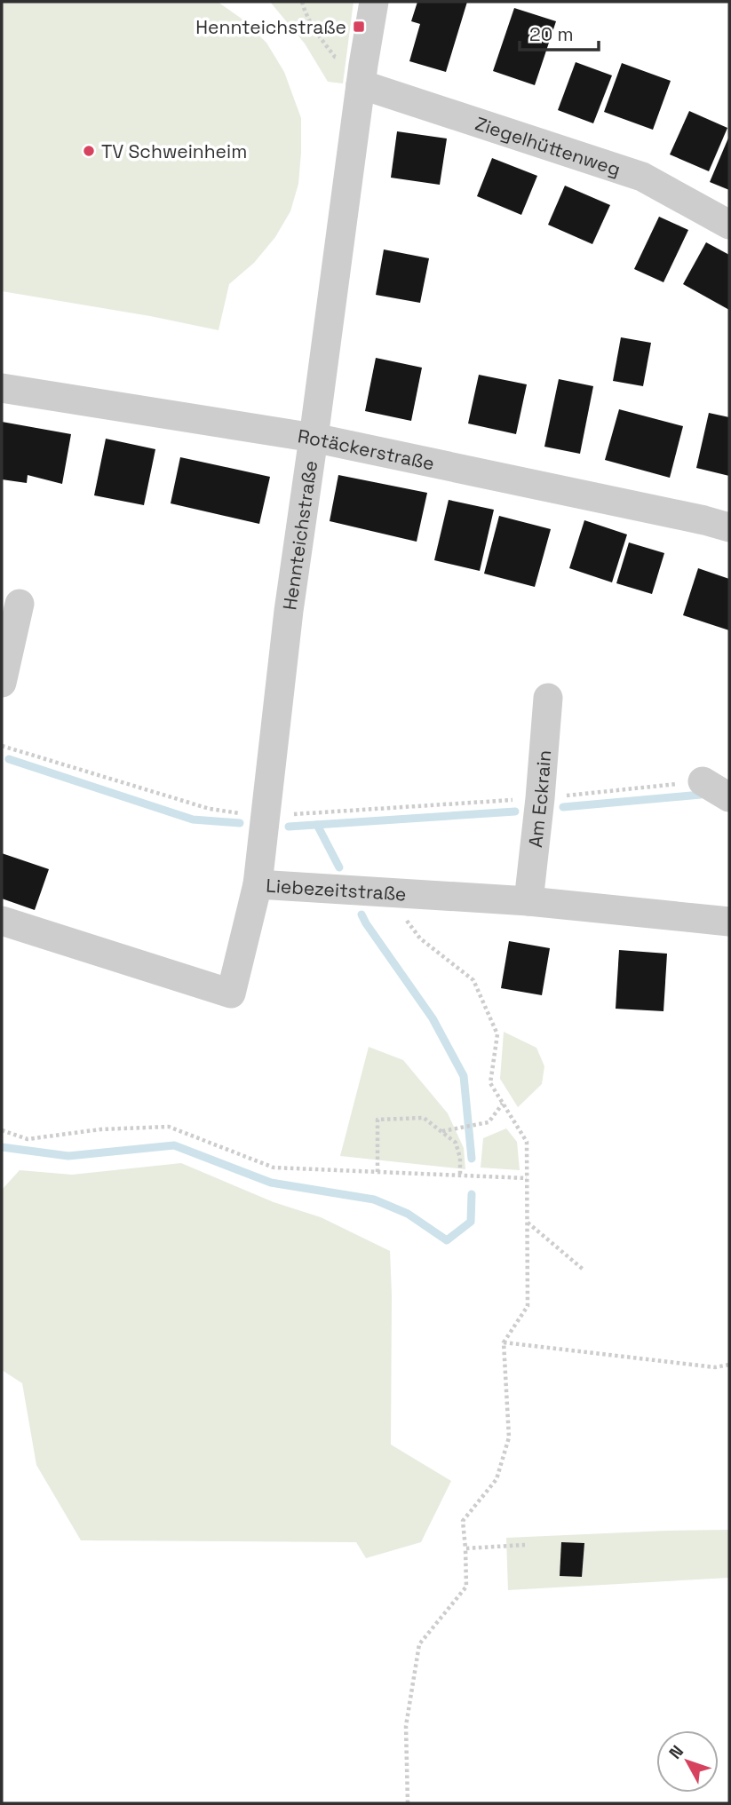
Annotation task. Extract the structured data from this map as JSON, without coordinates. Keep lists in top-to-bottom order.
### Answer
{
  "streets": {
    "street": [
      "Ziegelhüttenweg",
      "Rotäckerstraße",
      "Hennteichstraße",
      "Am Eckrain",
      "Liebezeitstraße"
    ]
  },
  "crossings": [
    ["Ziegelhüttenweg", "Hennteichstraße"],
    ["Rotäckerstraße", "Hennteichstraße"],
    ["Hennteichstraße", "Liebezeitstraße"],
    ["Am Eckrain", "Liebezeitstraße"]
  ],
  "places": {
    "transit": ["Hennteichstraße"],
    "other": ["TV Schweinheim"]
  },
  "scale_bar": "20 m",
  "north": "top left"
}
